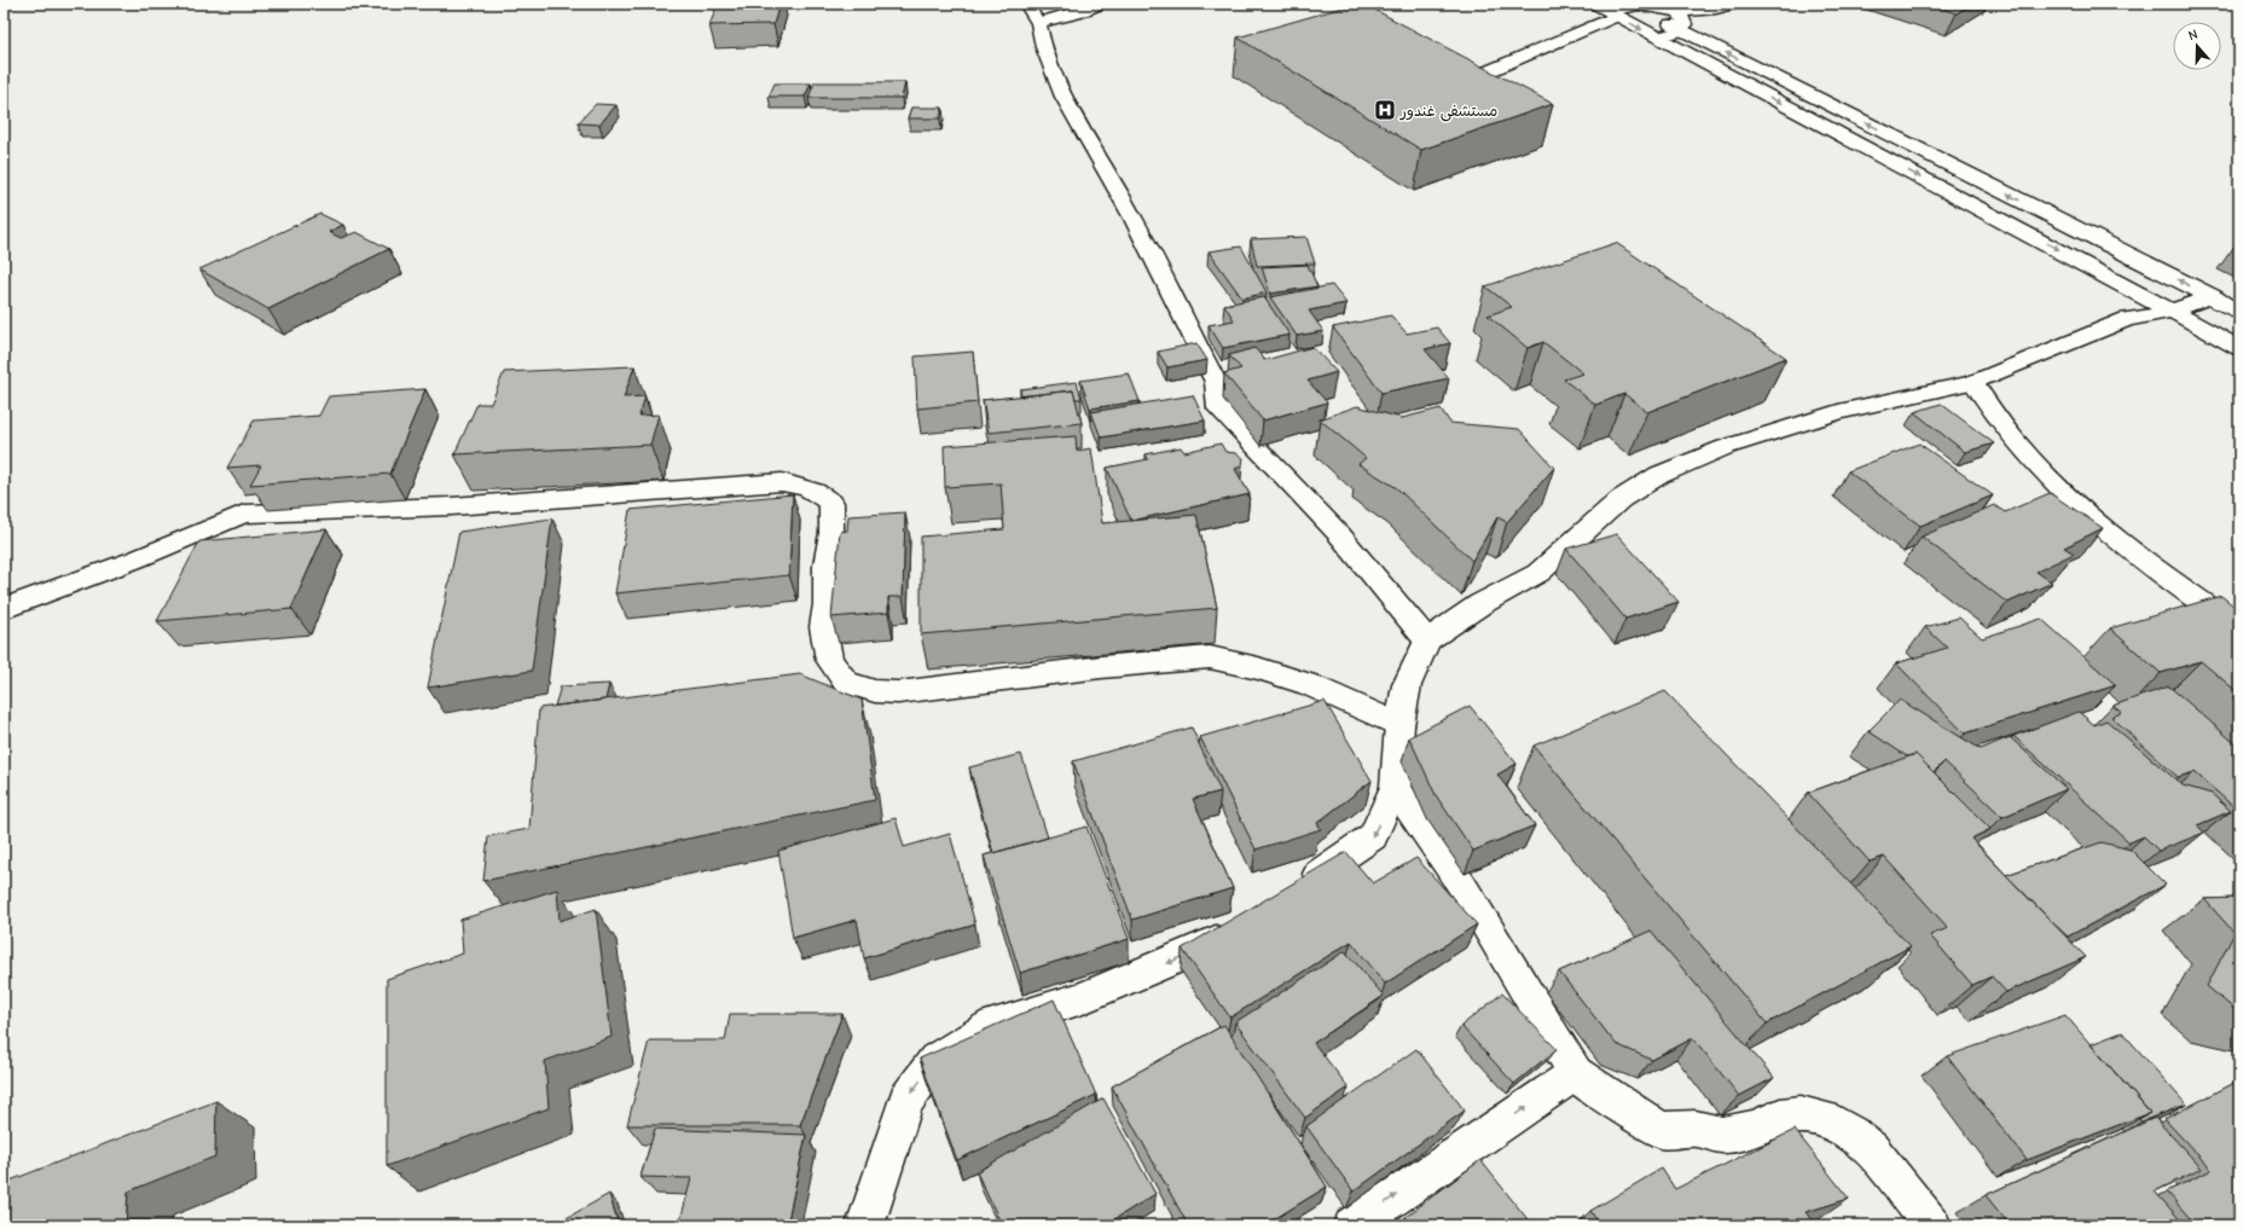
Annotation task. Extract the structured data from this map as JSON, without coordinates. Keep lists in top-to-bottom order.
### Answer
{
  "places": {
    "hospital": ["مستشفى غندور"]
  },
  "north": "top"
}
